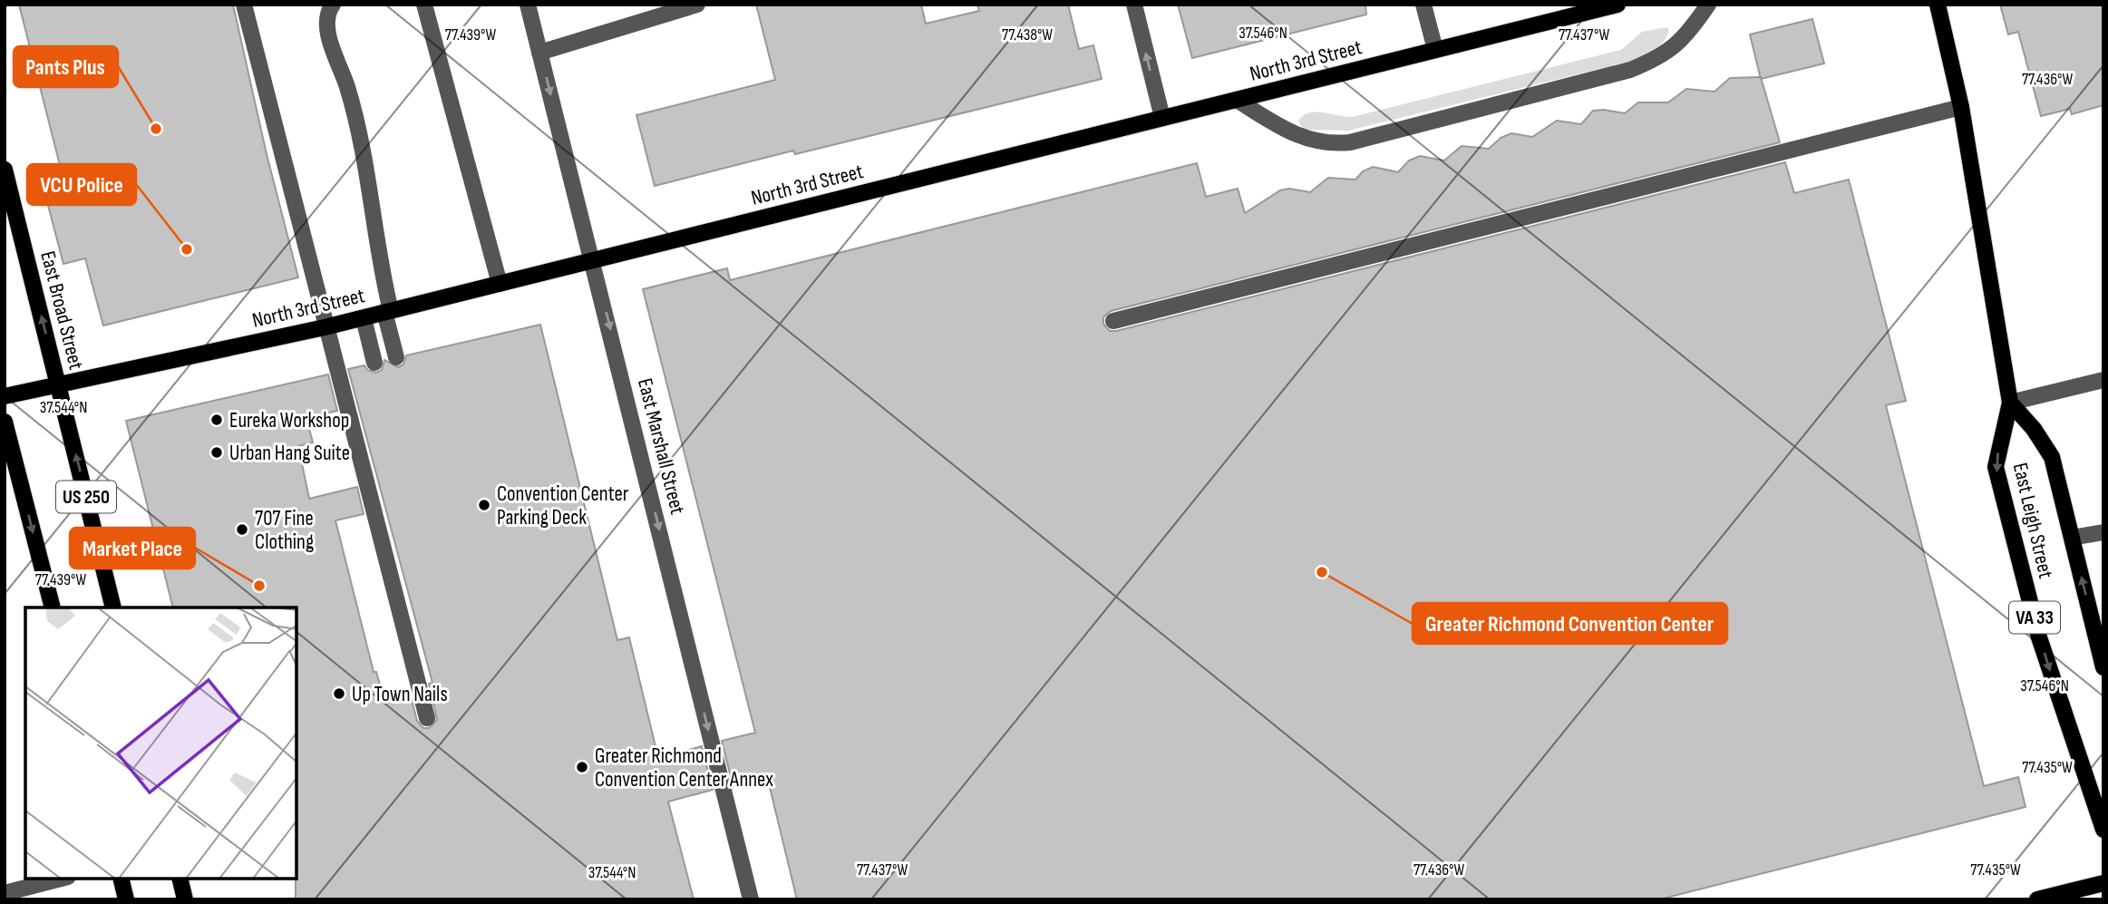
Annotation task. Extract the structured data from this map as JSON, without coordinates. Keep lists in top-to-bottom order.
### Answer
{
  "streets": {
    "main road": [
      "North 3rd Street",
      "East Broad Street",
      "US 250",
      "East Leigh Street",
      "VA 33"
    ],
    "street": ["East Marshall Street"]
  },
  "crossings": [
    ["North 3rd Street", "East Broad Street"],
    ["North 3rd Street", "East Marshall Street"]
  ],
  "one_way": ["East Marshall Street"],
  "places": [
    "Pants Plus",
    "VCU Police",
    "Eureka Workshop",
    "Urban Hang Suite",
    "Convention Center Parking Deck",
    "707 Fine Clothing",
    "Greater Richmond Convention Center",
    "Market Place",
    "Up Town Nails",
    "Greater Richmond Convention Center Annex"
  ],
  "coordinates": [
    "37.546°N",
    "77.438°W",
    "77.437°W",
    "77.439°W",
    "77.436°W",
    "37.544°N",
    "77.435°W"
  ]
}
